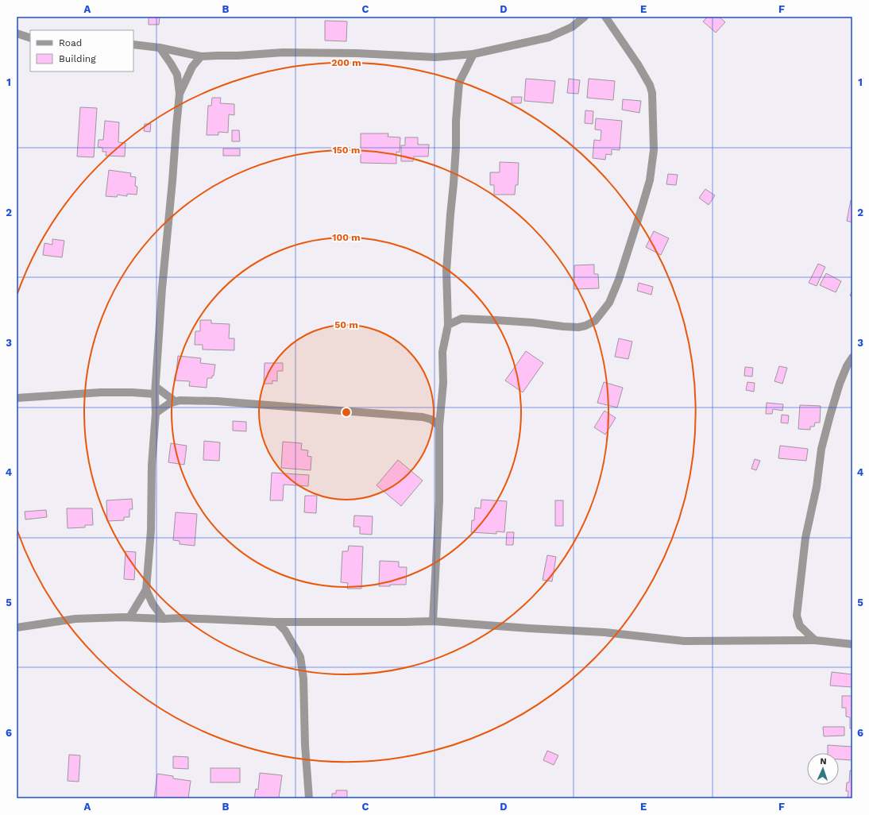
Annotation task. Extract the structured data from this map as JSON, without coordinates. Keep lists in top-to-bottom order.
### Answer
{
  "legend": ["Road", "Building"],
  "north": "top",
  "grid": {
    "columns": [
      "A",
      "B",
      "C",
      "D",
      "E",
      "F"
    ],
    "rows": [
      "1",
      "2",
      "3",
      "4",
      "5",
      "6"
    ]
  },
  "rings": [
    "200 m",
    "150 m",
    "100 m",
    "50 m"
  ]
}
